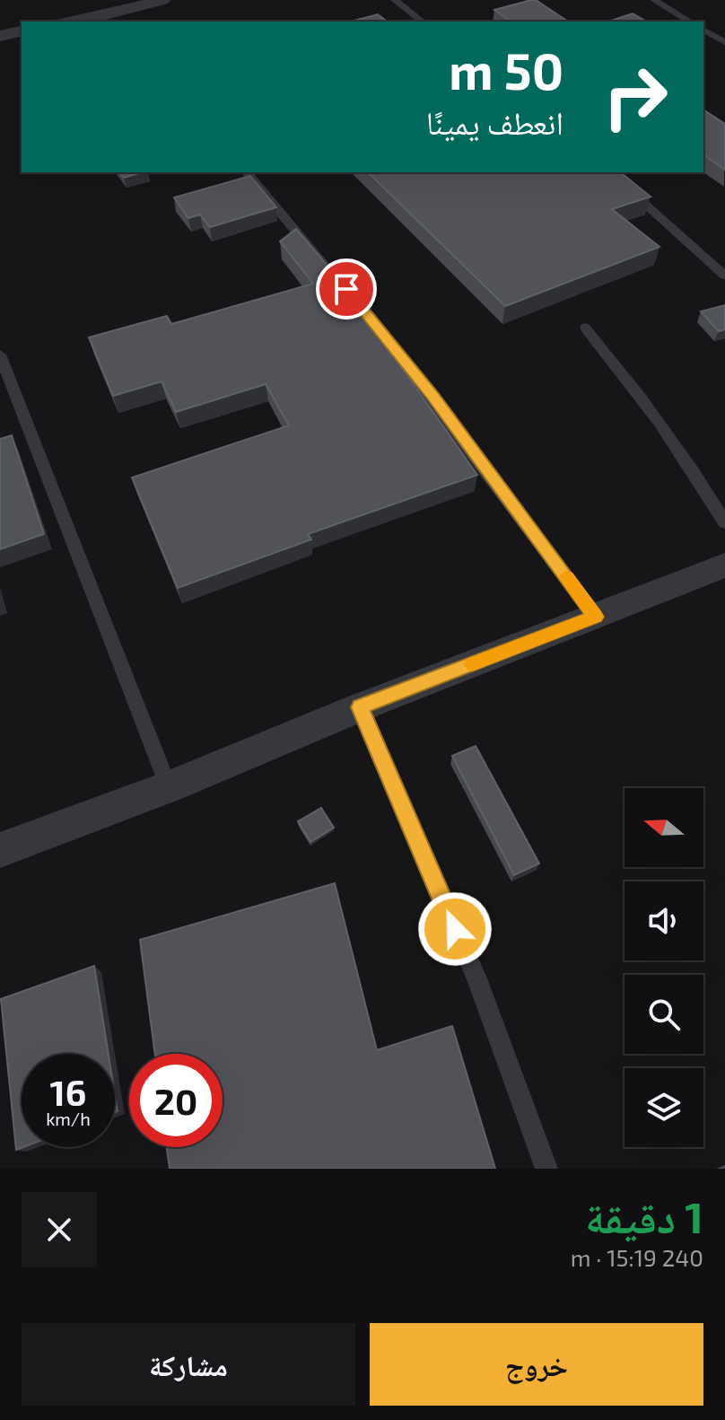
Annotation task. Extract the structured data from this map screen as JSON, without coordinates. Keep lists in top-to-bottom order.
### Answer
{
  "north": "left",
  "page": {
    "turn": ["50 m", "انعطف يمينًا"],
    "speed": "16 km/h",
    "limit": "20",
    "heading": ["1 دقيقة", "240 m · 15:19"],
    "buttons": ["خروج", "مشاركة"]
  }
}
